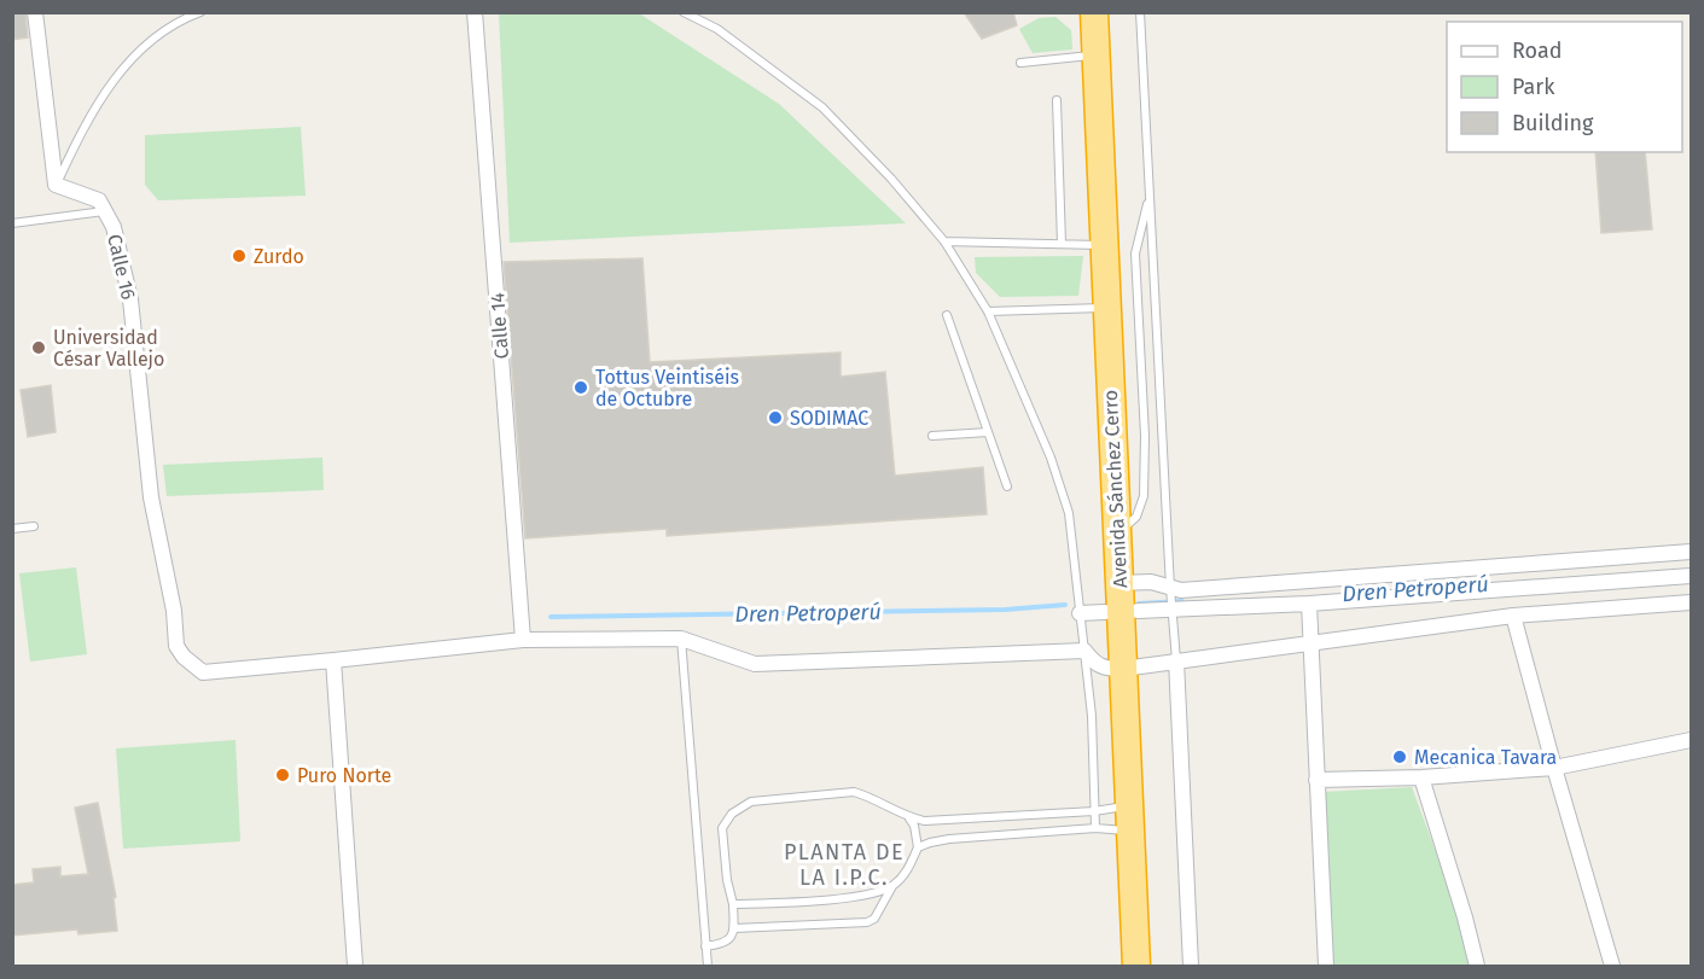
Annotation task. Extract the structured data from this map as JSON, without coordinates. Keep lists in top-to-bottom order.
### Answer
{
  "streets": {
    "highway": ["Avenida Sánchez Cerro"],
    "street": ["Calle 16", "Calle 14"]
  },
  "districts": ["PLANTA DE LA I.P.C."],
  "water": ["Dren Petroperú"],
  "places": [
    "Zurdo",
    "Universidad César Vallejo",
    "Tottus Veintiséis de Octubre",
    "SODIMAC",
    "Mecanica Tavara",
    "Puro Norte"
  ],
  "legend": ["Road", "Park", "Building"]
}
